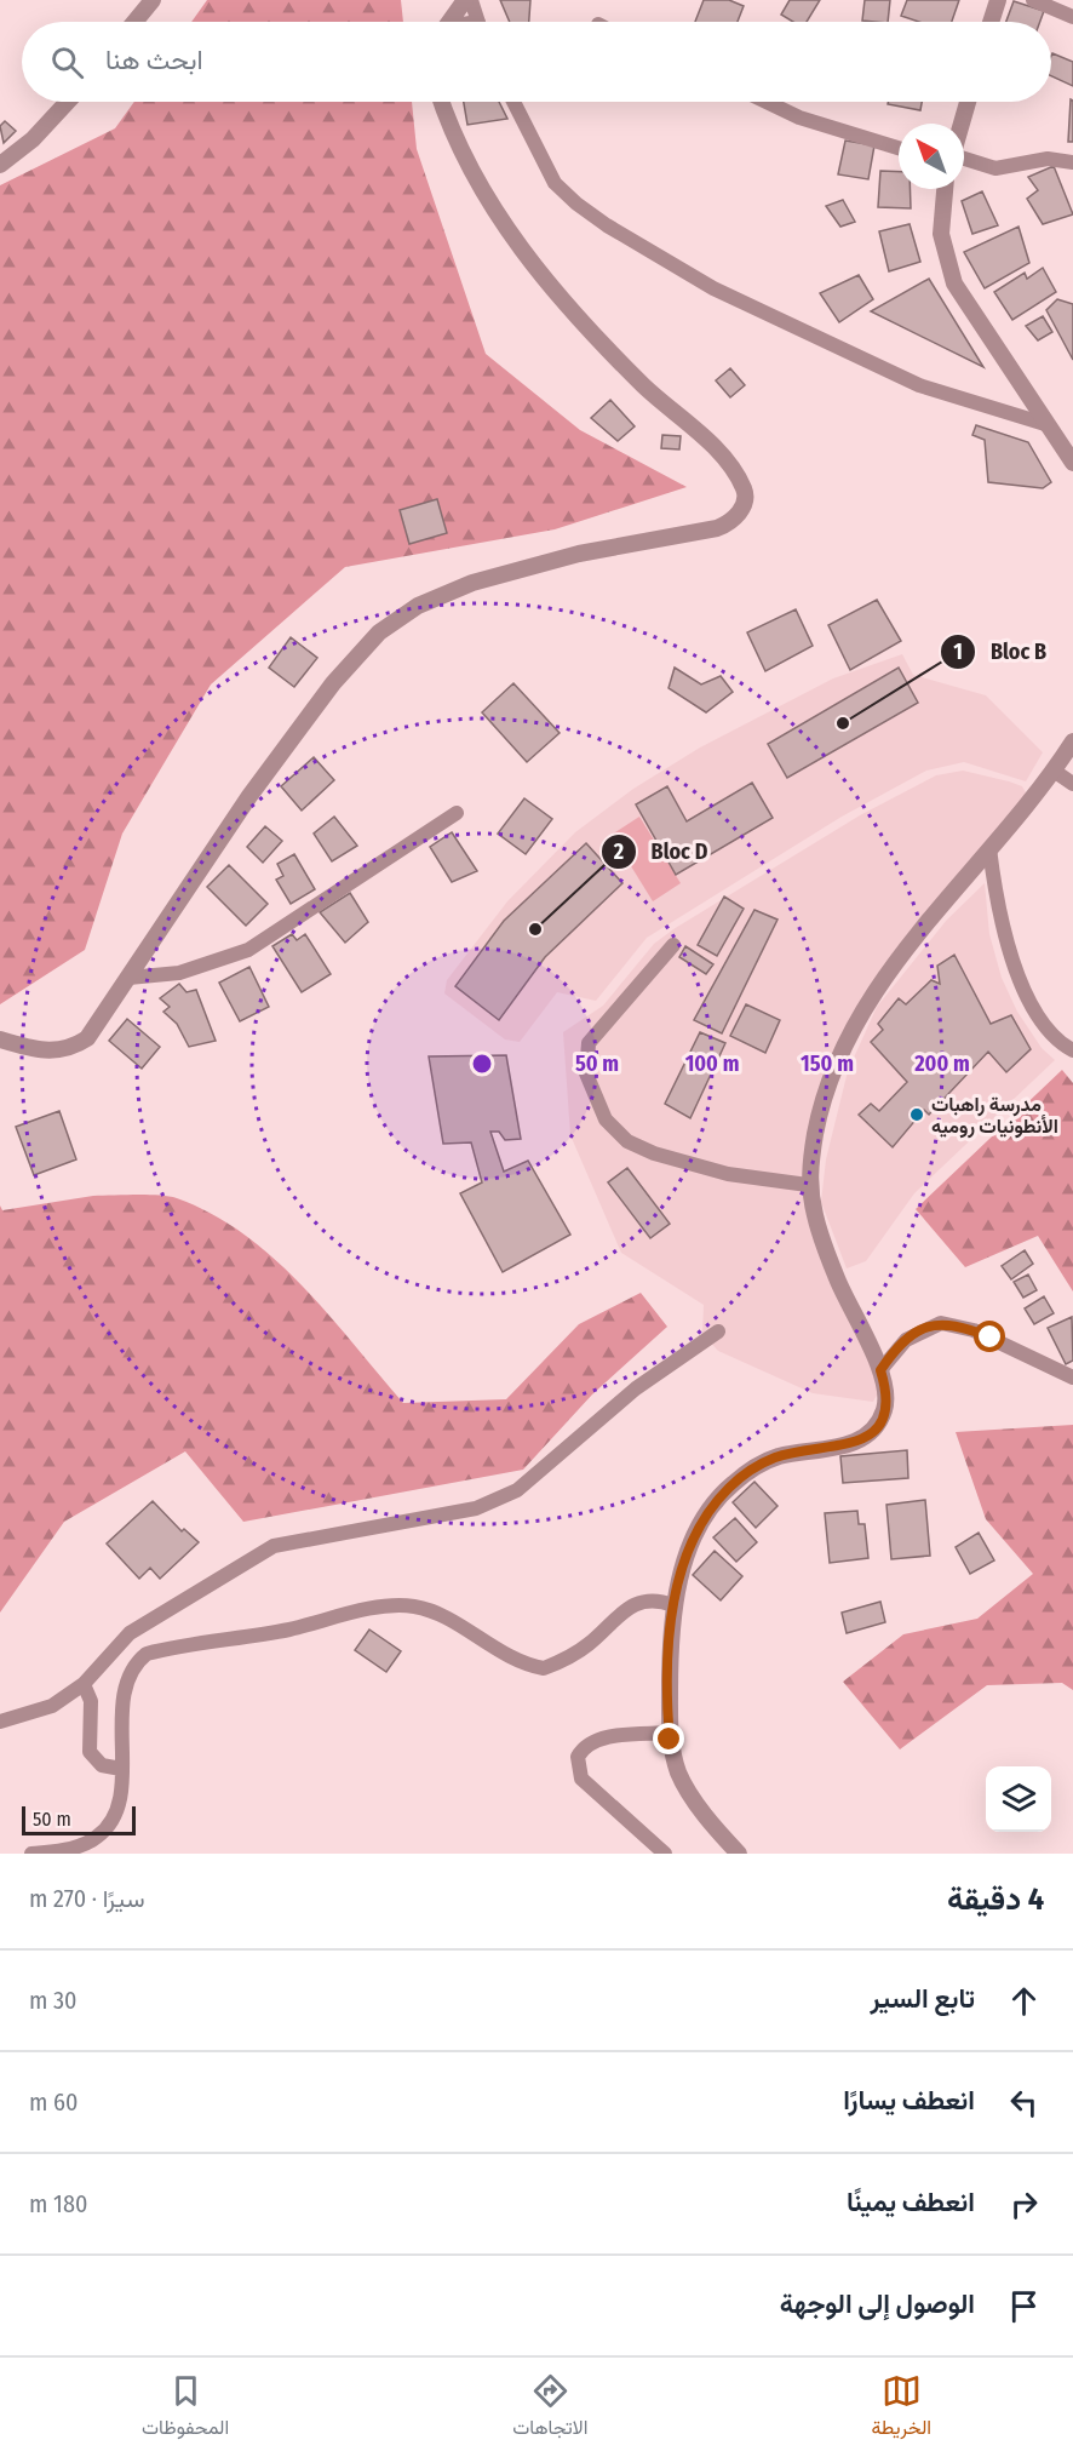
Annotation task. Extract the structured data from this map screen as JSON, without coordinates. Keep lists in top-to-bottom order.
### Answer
{
  "places": ["Bloc B", "Bloc D", "مدرسة راهبات الأنطونيات روميه"],
  "scale_bar": "50 m",
  "north": "top left",
  "page": {
    "search": "ابحث هنا",
    "scale": "50 m",
    "heading": ["4 دقيقة", "سيرًا · 270 m"],
    "list": [
      ["تابع السير", "30 m"],
      ["انعطف يسارًا", "60 m"],
      ["انعطف يمينًا", "180 m"],
      "الوصول إلى الوجهة"
    ],
    "nav": ["الخريطة", "الاتجاهات", "المحفوظات"]
  },
  "rings": [
    "50 m",
    "100 m",
    "150 m",
    "200 m"
  ]
}
